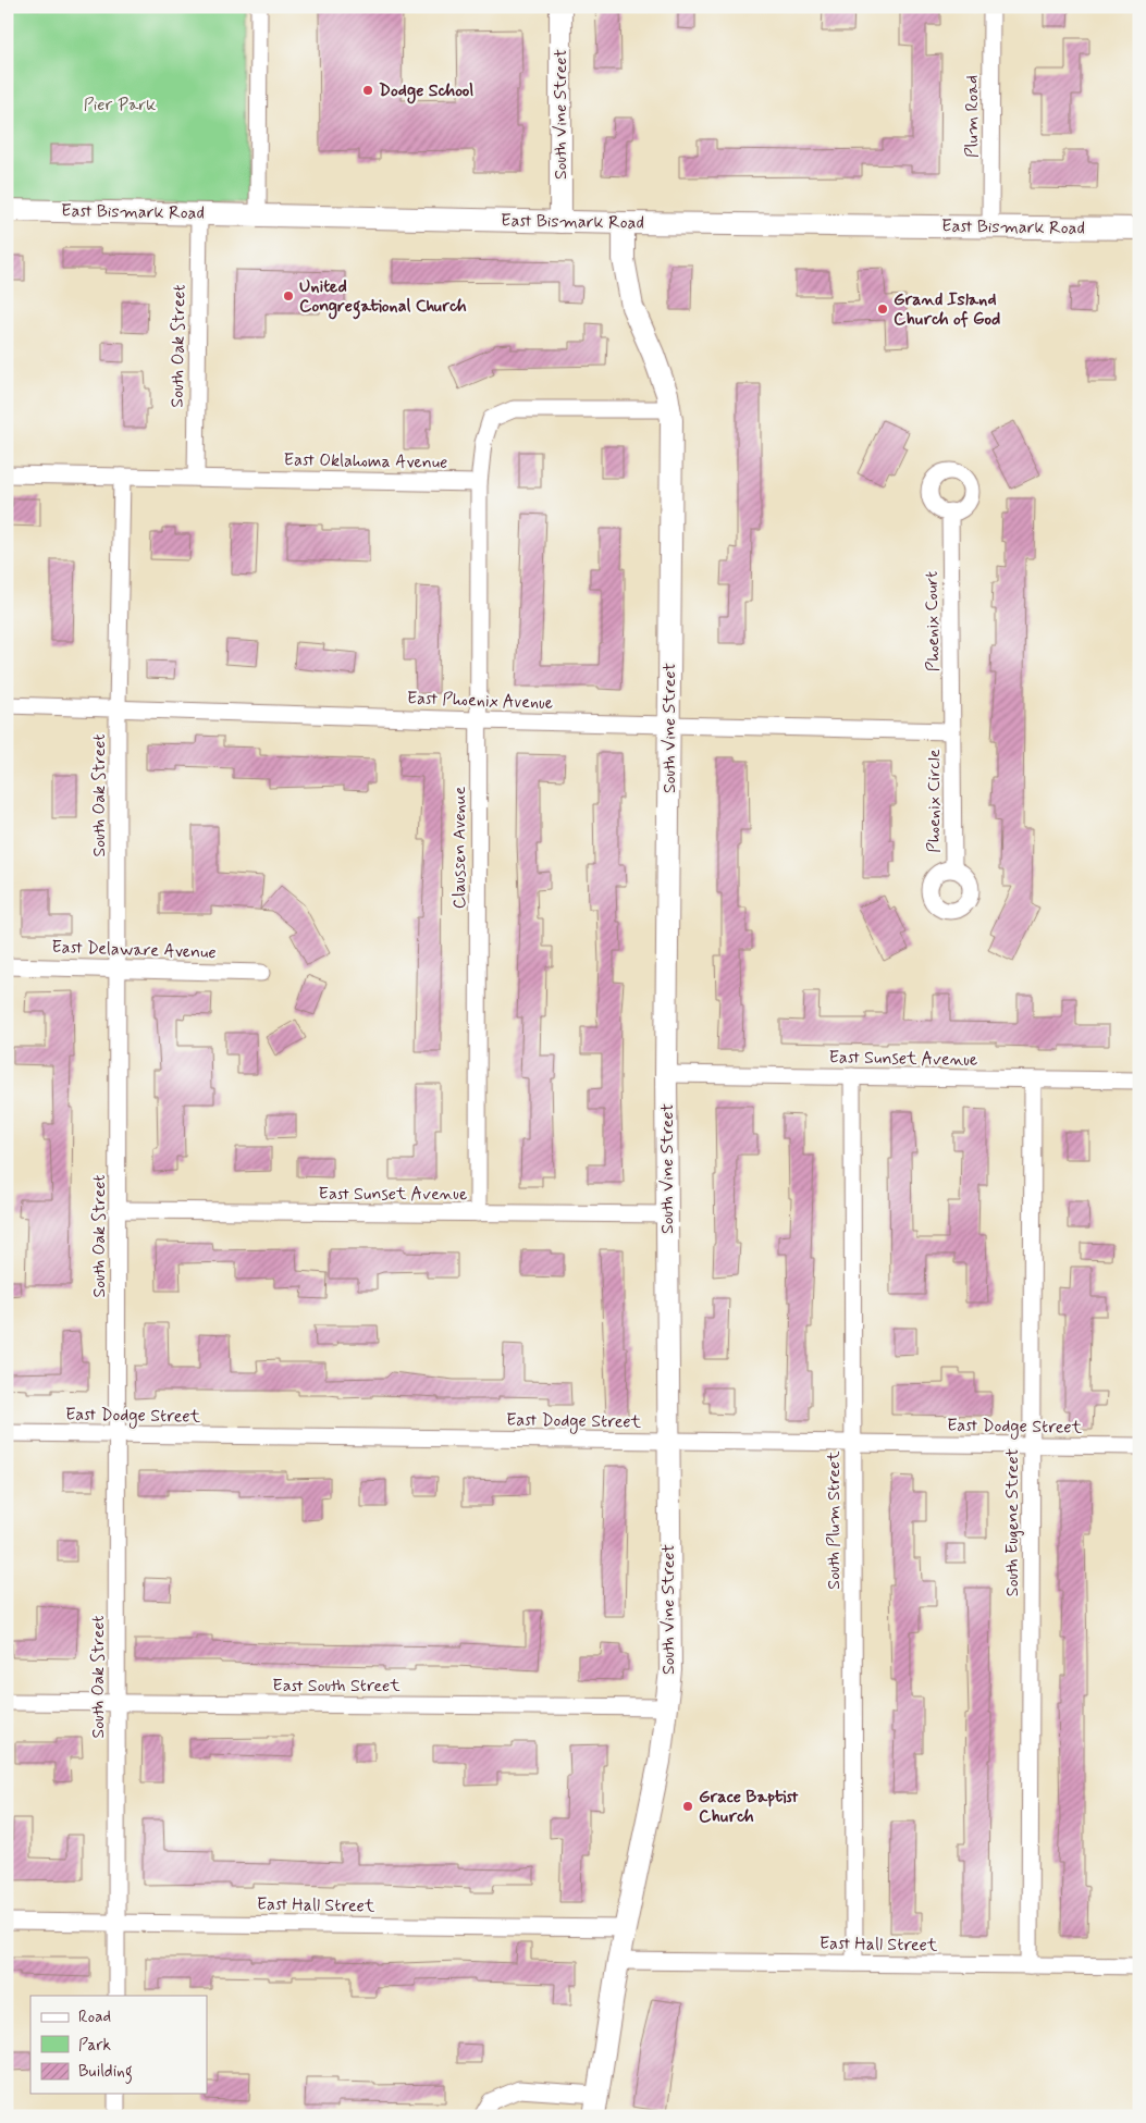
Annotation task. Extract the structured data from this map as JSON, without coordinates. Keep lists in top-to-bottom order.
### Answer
{
  "streets": {
    "street": [
      "South Vine Street",
      "Plum Road",
      "East Bismark Road",
      "South Oak Street",
      "East Oklahoma Avenue",
      "Phoenix Court",
      "East Phoenix Avenue",
      "Phoenix Circle",
      "Claussen Avenue",
      "East Delaware Avenue",
      "East Sunset Avenue",
      "East Dodge Street",
      "South Plum Street",
      "South Eugene Street",
      "East South Street",
      "East Hall Street"
    ]
  },
  "crossings": [
    ["South Vine Street", "East Bismark Road"],
    ["South Vine Street", "East Phoenix Avenue"],
    ["South Vine Street", "East Sunset Avenue"],
    ["South Vine Street", "East Dodge Street"],
    ["South Vine Street", "East South Street"],
    ["South Vine Street", "East Hall Street"],
    ["Plum Road", "East Bismark Road"],
    ["East Bismark Road", "South Oak Street"],
    ["South Oak Street", "East Oklahoma Avenue"],
    ["South Oak Street", "East Phoenix Avenue"],
    ["South Oak Street", "East Delaware Avenue"],
    ["South Oak Street", "East Sunset Avenue"],
    ["South Oak Street", "East Dodge Street"],
    ["South Oak Street", "East South Street"],
    ["South Oak Street", "East Hall Street"],
    ["East Oklahoma Avenue", "Claussen Avenue"],
    ["Phoenix Court", "East Phoenix Avenue"],
    ["Phoenix Court", "Phoenix Circle"],
    ["East Phoenix Avenue", "Phoenix Circle"],
    ["East Phoenix Avenue", "Claussen Avenue"],
    ["Claussen Avenue", "East Sunset Avenue"],
    ["East Sunset Avenue", "South Plum Street"],
    ["East Sunset Avenue", "South Eugene Street"],
    ["East Dodge Street", "South Plum Street"],
    ["East Dodge Street", "South Eugene Street"],
    ["South Plum Street", "East Hall Street"],
    ["South Eugene Street", "East Hall Street"]
  ],
  "parks": ["Pier Park"],
  "places": [
    "Dodge School",
    "United Congregational Church",
    "Grand Island Church of God",
    "Grace Baptist Church"
  ],
  "legend": ["Road", "Park", "Building"]
}
